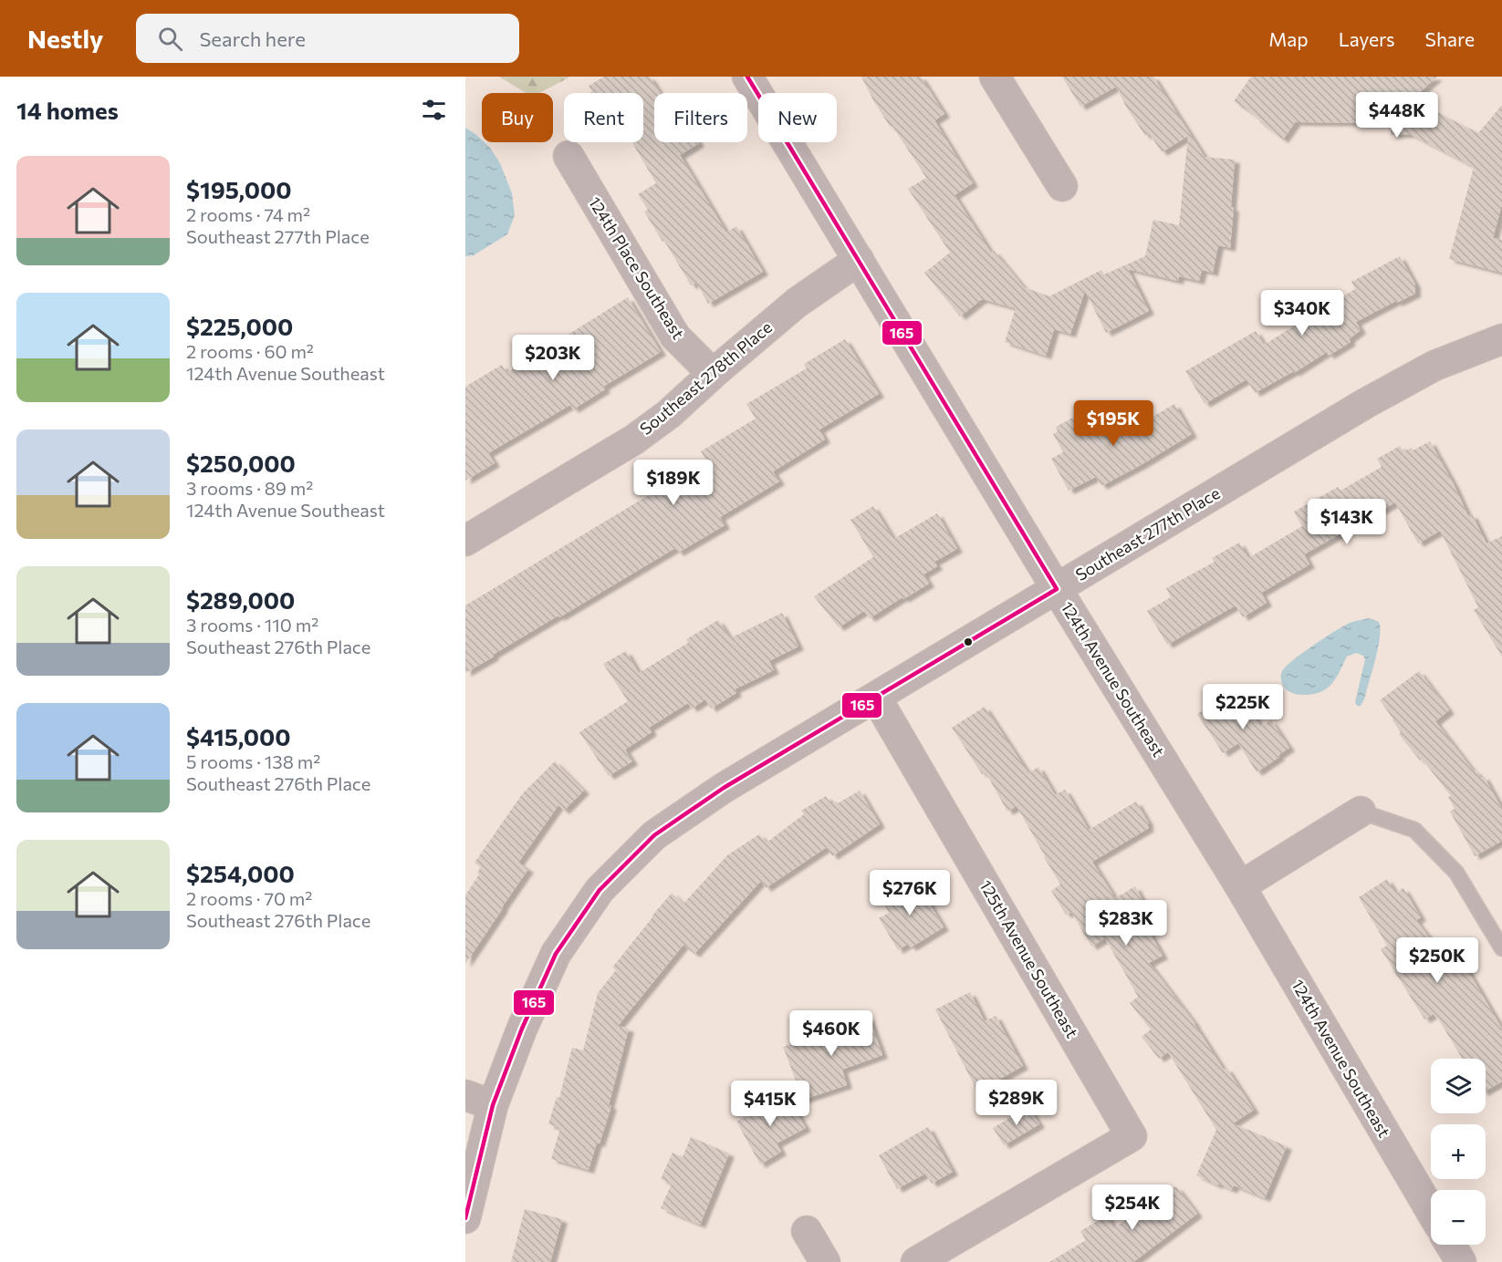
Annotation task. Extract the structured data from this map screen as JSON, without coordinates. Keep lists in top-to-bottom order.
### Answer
{
  "streets": {
    "street": [
      "124th Place Southeast",
      "Southeast 278th Place",
      "Southeast 277th Place",
      "124th Avenue Southeast",
      "125th Avenue Southeast"
    ]
  },
  "crossings": [
    ["124th Place Southeast", "Southeast 278th Place"],
    ["Southeast 278th Place", "124th Avenue Southeast"],
    ["Southeast 277th Place", "124th Avenue Southeast"],
    ["Southeast 277th Place", "125th Avenue Southeast"]
  ],
  "lines": ["transit line 165"],
  "page": {
    "header": "Nestly",
    "search": "Search here",
    "nav": ["Map", "Layers", "Share"],
    "heading": "14 homes",
    "price": [
      "$448K",
      "$340K",
      "$203K",
      "$195K",
      "$189K",
      "$143K",
      "$225K",
      "$276K",
      "$283K",
      "$250K",
      "$460K",
      "$289K",
      "$415K",
      "$254K"
    ],
    "chip": [
      "Buy",
      "Rent",
      "Filters",
      "New"
    ],
    "list": [
      {
        "name": "$195,000",
        "note": "2 rooms · 74 m² · Southeast 277th Place"
      },
      {
        "name": "$225,000",
        "note": "2 rooms · 60 m² · 124th Avenue Southeast"
      },
      {
        "name": "$250,000",
        "note": "3 rooms · 89 m² · 124th Avenue Southeast"
      },
      {
        "name": "$289,000",
        "note": "3 rooms · 110 m² · Southeast 276th Place"
      },
      {
        "name": "$415,000",
        "note": "5 rooms · 138 m² · Southeast 276th Place"
      },
      {
        "name": "$254,000",
        "note": "2 rooms · 70 m² · Southeast 276th Place"
      }
    ],
    "map_buttons": ["+", "−"]
  }
}
